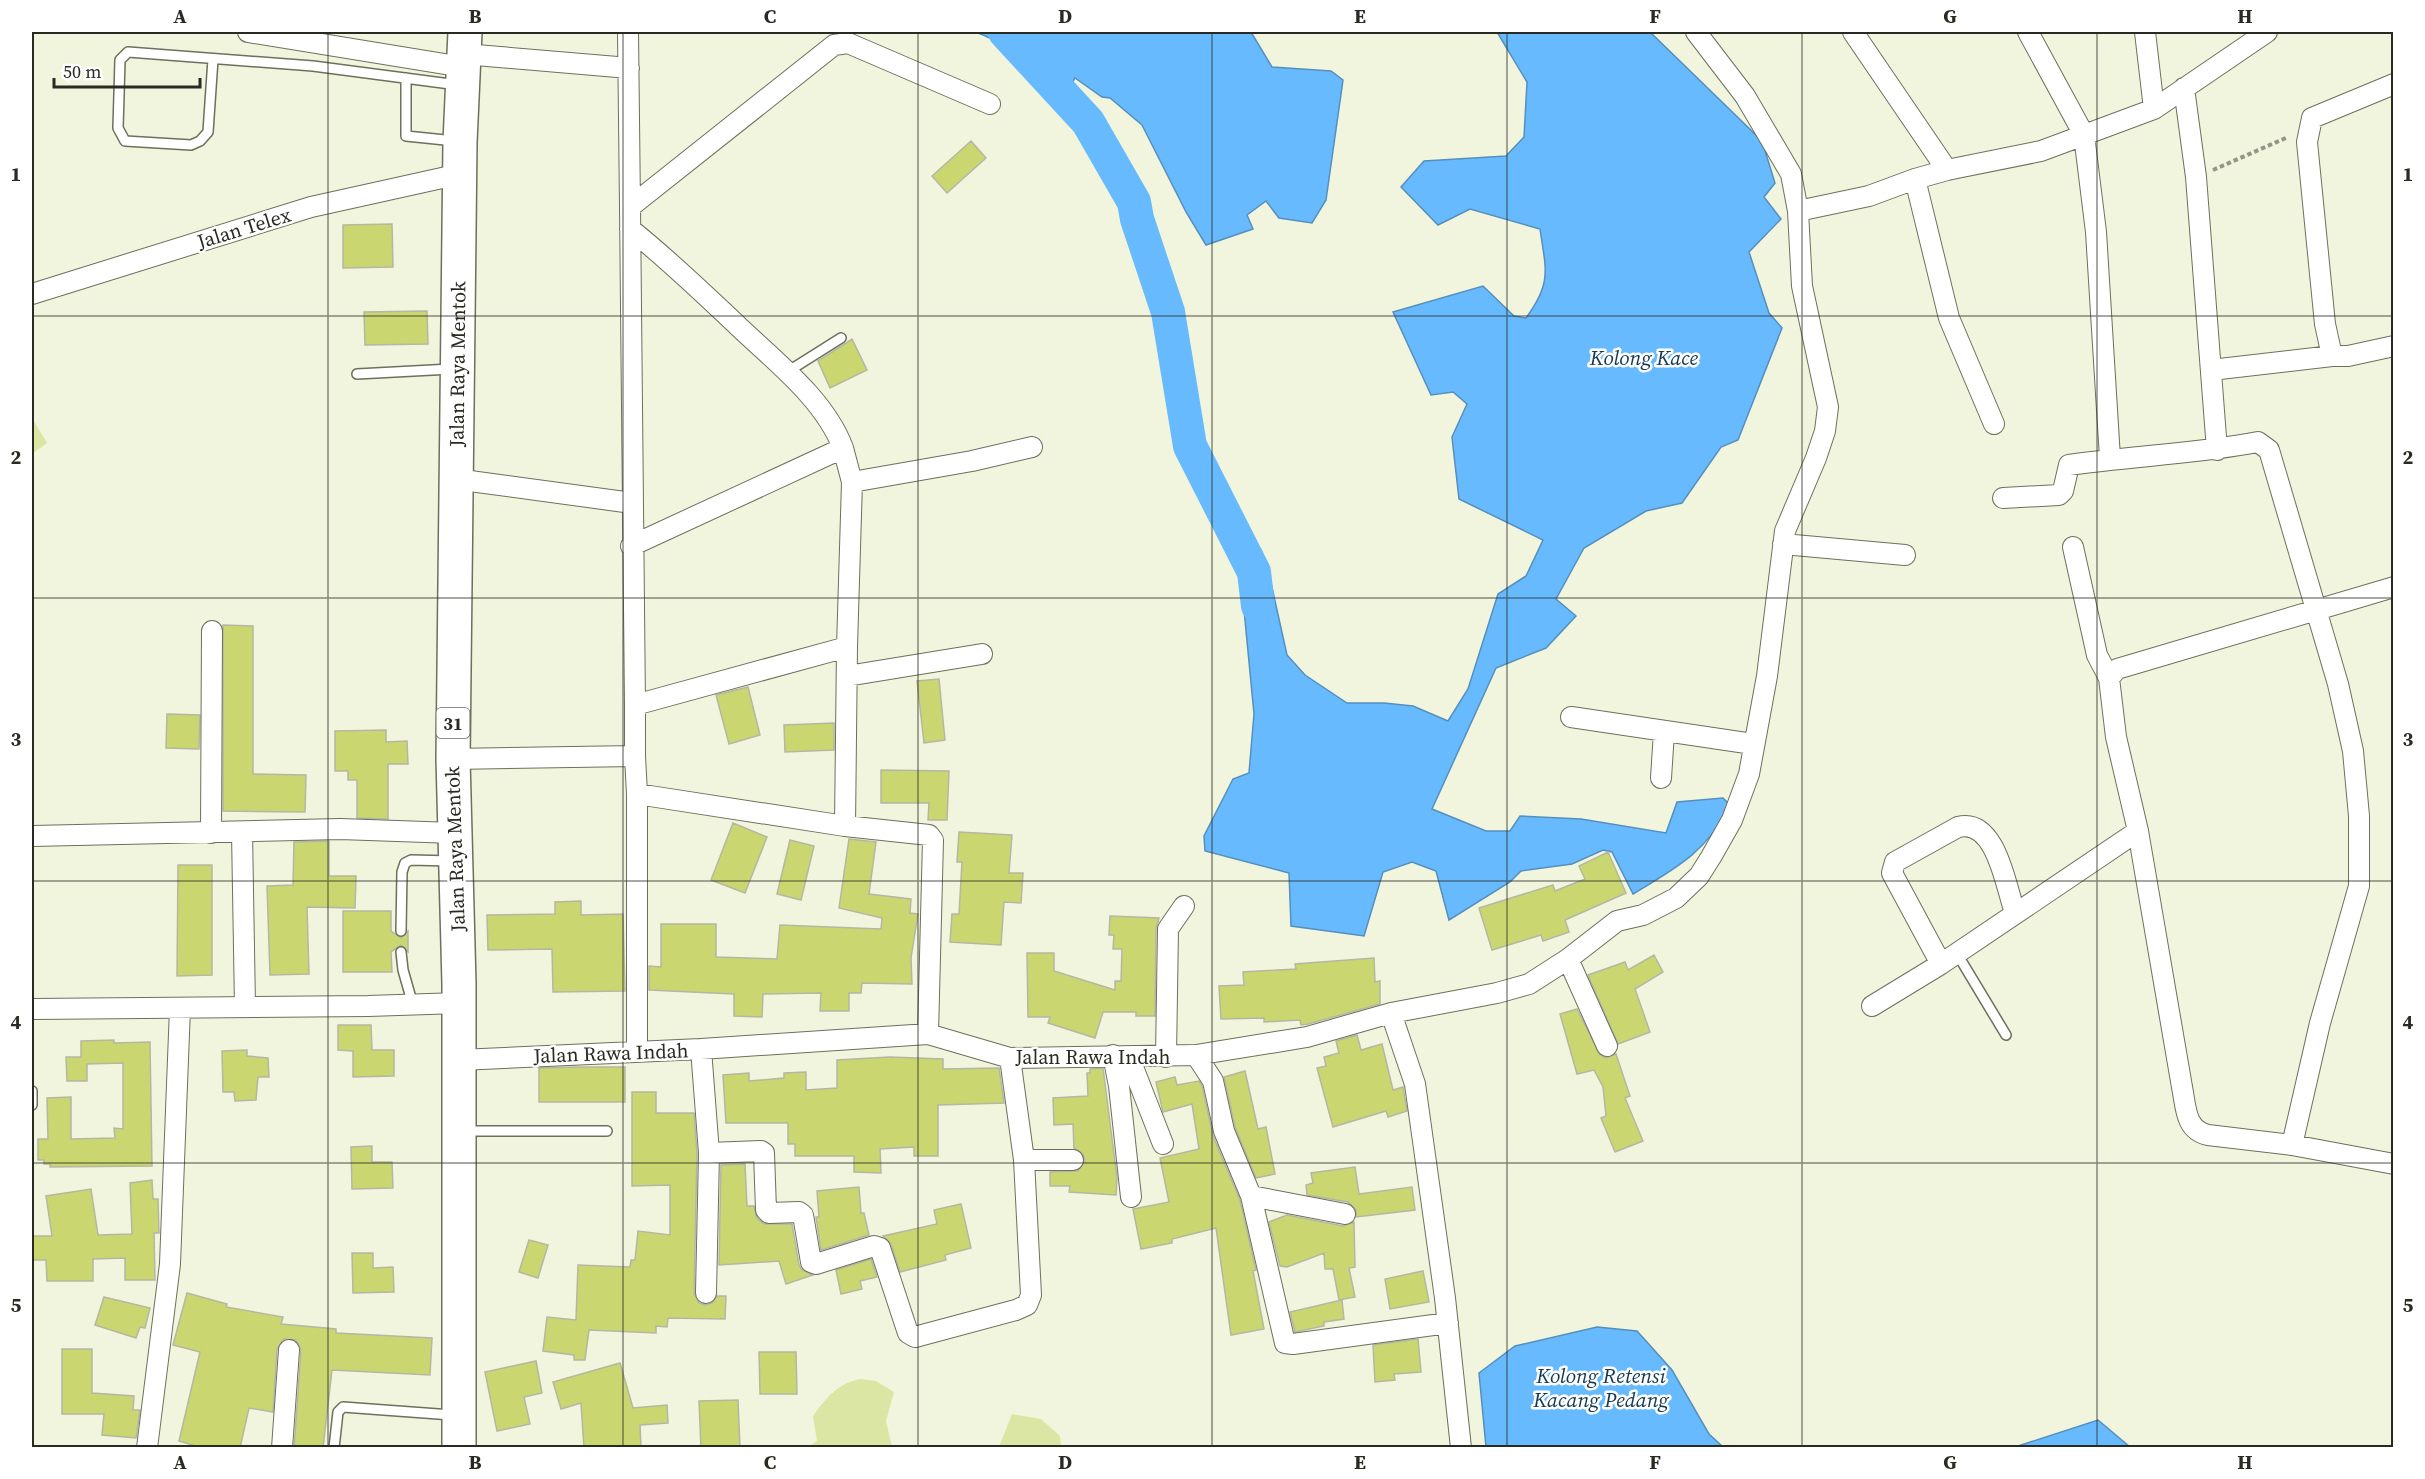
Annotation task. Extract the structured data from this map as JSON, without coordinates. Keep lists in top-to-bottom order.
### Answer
{
  "streets": {
    "highway": ["Jalan Raya Mentok", "31"],
    "street": ["Jalan Telex", "Jalan Rawa Indah"]
  },
  "crossings": [
    ["Jalan Telex", "Jalan Raya Mentok"],
    ["Jalan Raya Mentok", "31"],
    ["Jalan Raya Mentok", "Jalan Rawa Indah"]
  ],
  "water": ["Kolong Kace", "Kolong Retensi Kacang Pedang"],
  "scale_bar": "50 m",
  "grid": {
    "columns": [
      "A",
      "B",
      "C",
      "D",
      "E",
      "F",
      "G",
      "H"
    ],
    "rows": [
      "1",
      "2",
      "3",
      "4",
      "5"
    ]
  }
}
